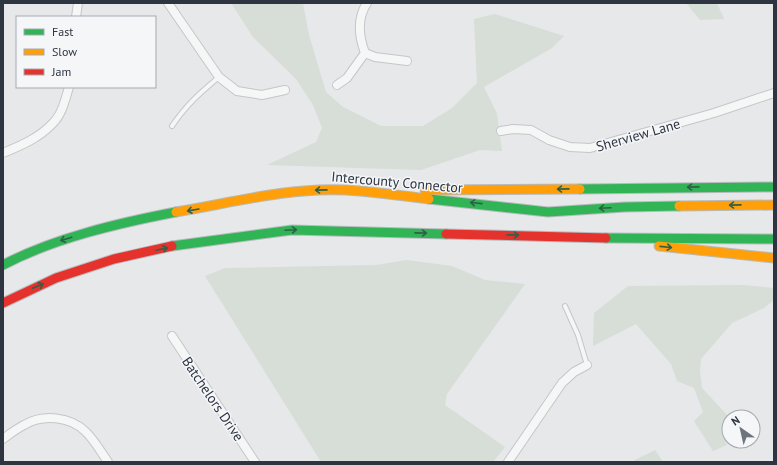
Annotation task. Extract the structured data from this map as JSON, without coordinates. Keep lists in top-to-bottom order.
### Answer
{
  "streets": {
    "highway": ["Intercounty Connector"],
    "street": ["Sherview Lane", "Batchelors Drive"]
  },
  "legend": ["Fast", "Slow", "Jam"],
  "north": "top left"
}
